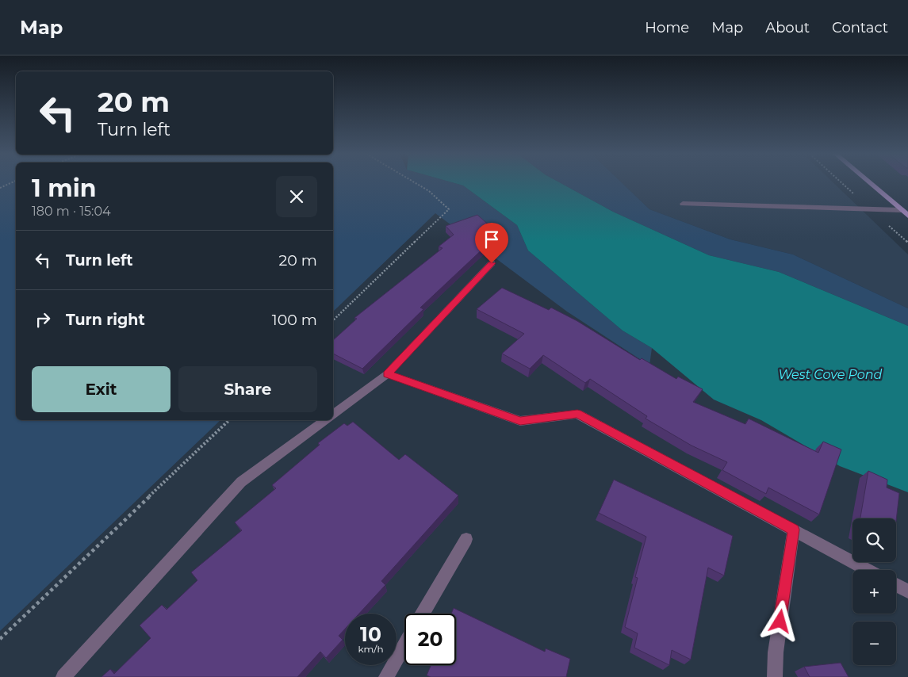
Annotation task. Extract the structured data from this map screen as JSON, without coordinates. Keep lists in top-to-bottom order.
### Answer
{
  "water": ["West Cove Pond"],
  "page": {
    "header": "Map",
    "nav": [
      "Home",
      "Map",
      "About",
      "Contact"
    ],
    "turn": ["20 m", "Turn left"],
    "heading": ["1 min", "180 m · 15:04"],
    "list": [
      {
        "name": "Turn left",
        "value": "20 m"
      },
      {
        "name": "Turn right",
        "value": "100 m"
      }
    ],
    "buttons": ["Exit", "Share"],
    "map_buttons": ["+", "−"],
    "speed": "10 km/h",
    "limit": "20"
  }
}
